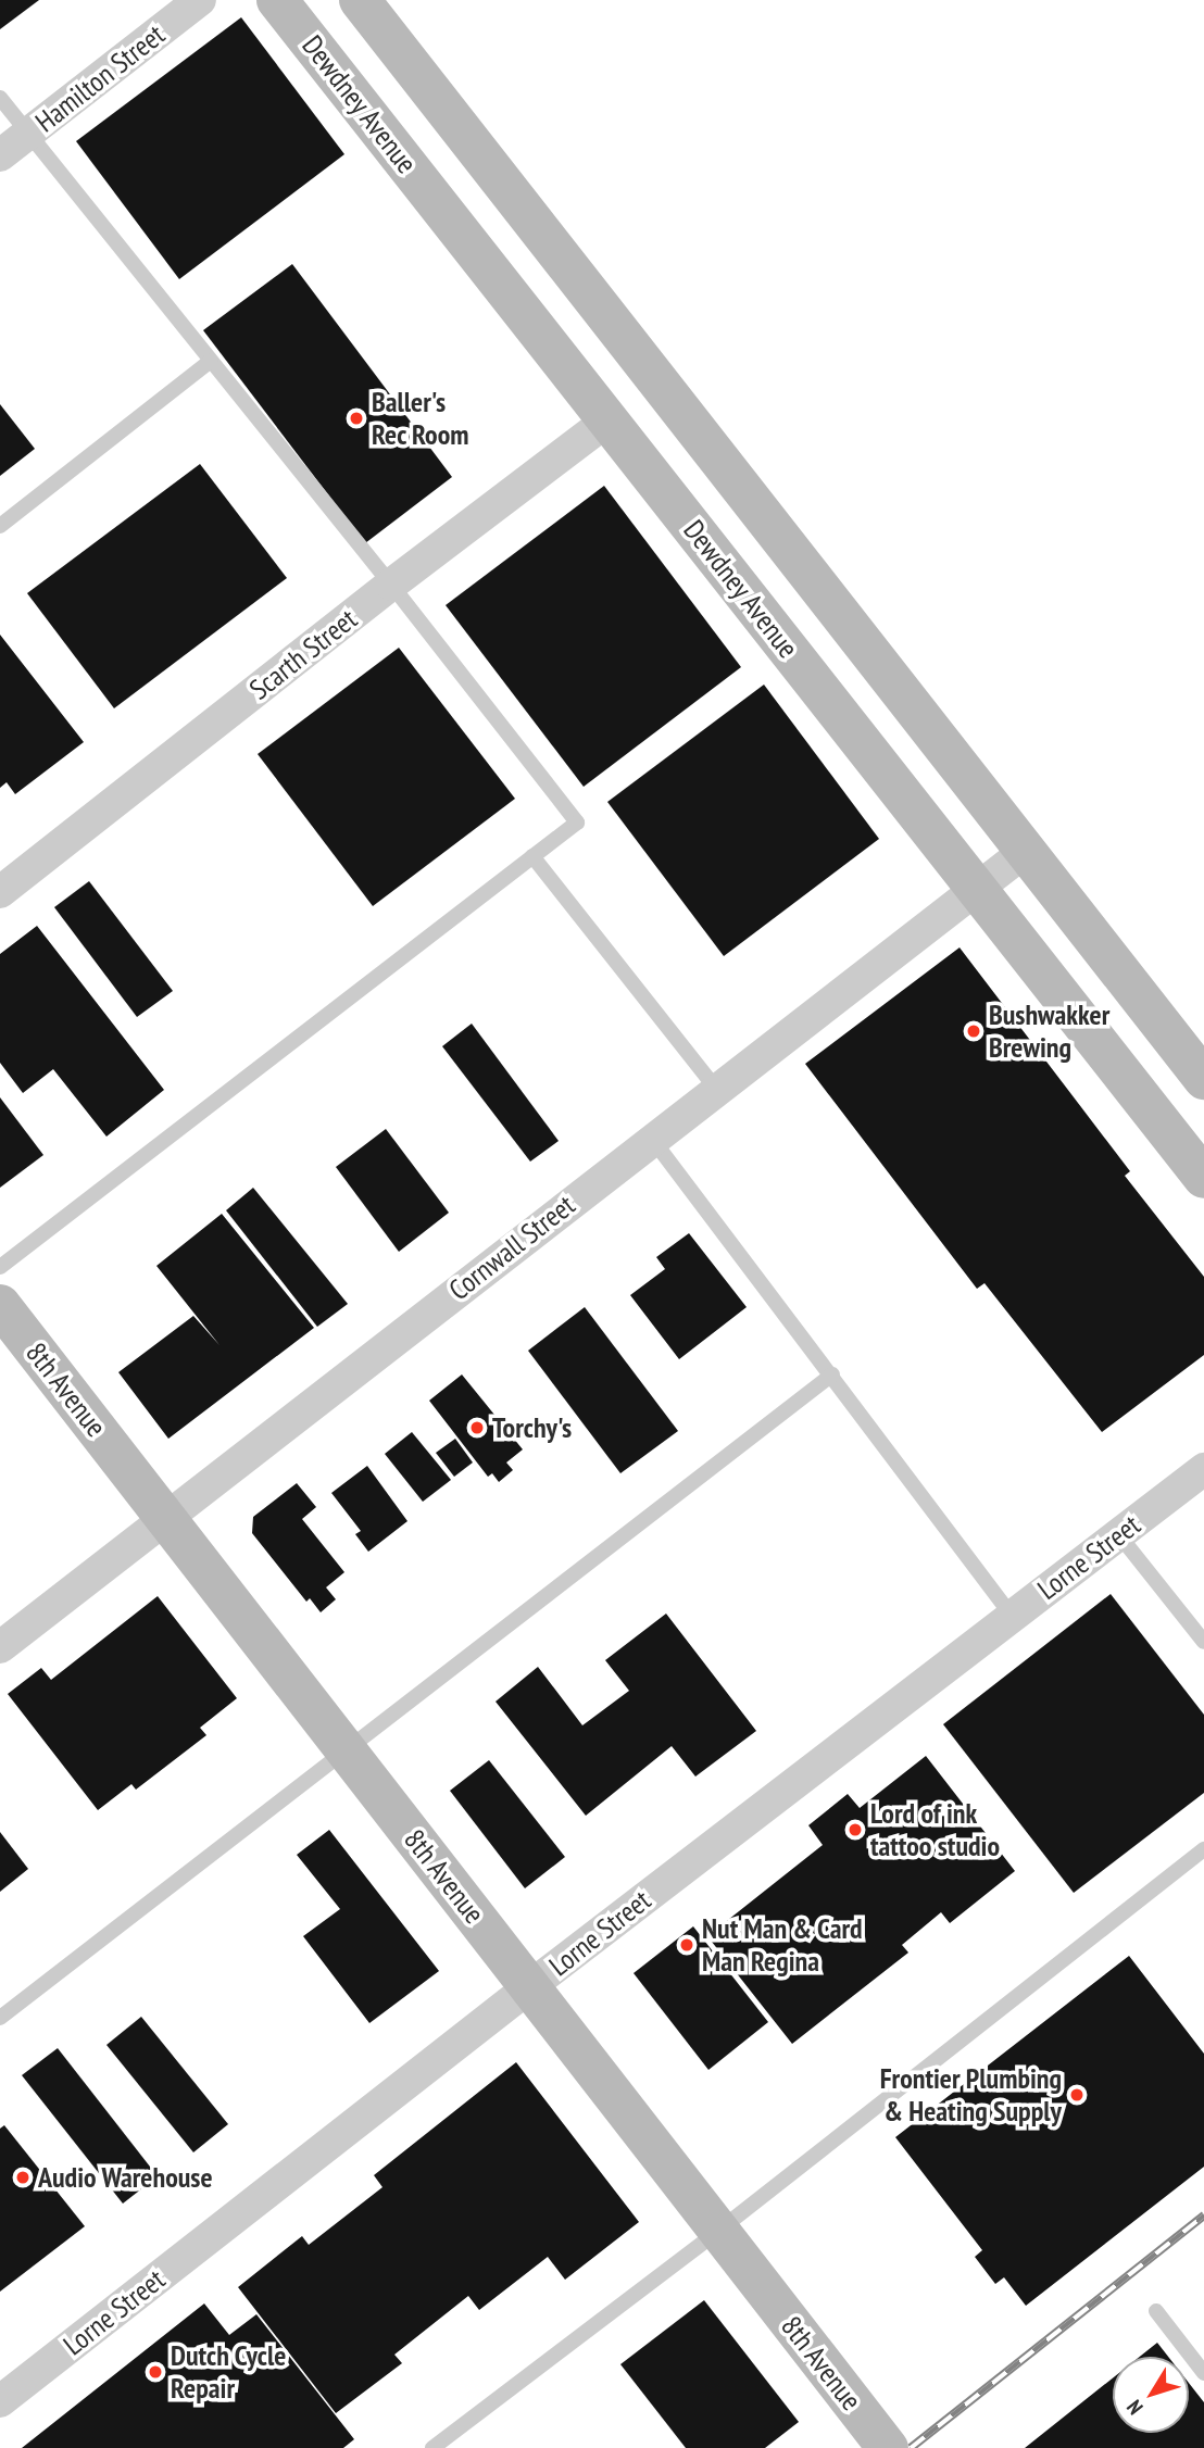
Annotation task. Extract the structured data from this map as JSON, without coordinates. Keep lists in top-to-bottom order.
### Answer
{
  "streets": {
    "main road": ["Dewdney Avenue", "8th Avenue"],
    "street": [
      "Hamilton Street",
      "Scarth Street",
      "Cornwall Street",
      "Lorne Street"
    ]
  },
  "crossings": [
    ["Dewdney Avenue", "Scarth Street"],
    ["Dewdney Avenue", "Cornwall Street"],
    ["Cornwall Street", "8th Avenue"],
    ["8th Avenue", "Lorne Street"]
  ],
  "places": [
    "Baller's Rec Room",
    "Bushwakker Brewing",
    "Torchy's",
    "Lord of ink tattoo studio",
    "Nut Man & Card Man Regina",
    "Frontier Plumbing & Heating Supply",
    "Audio Warehouse",
    "Dutch Cycle Repair"
  ],
  "north": "bottom left"
}
